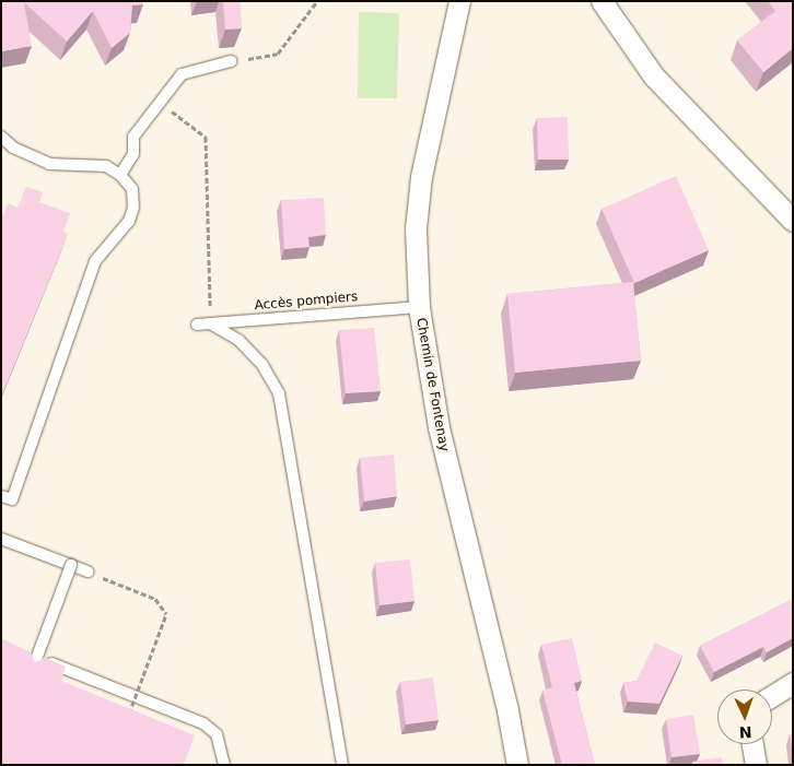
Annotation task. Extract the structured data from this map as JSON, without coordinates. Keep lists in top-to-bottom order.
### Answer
{
  "streets": {
    "street": ["Chemin de Fontenay"],
    "lane": ["Accès pompiers"]
  },
  "crossings": [
    ["Accès pompiers", "Chemin de Fontenay"]
  ],
  "north": "bottom"
}
